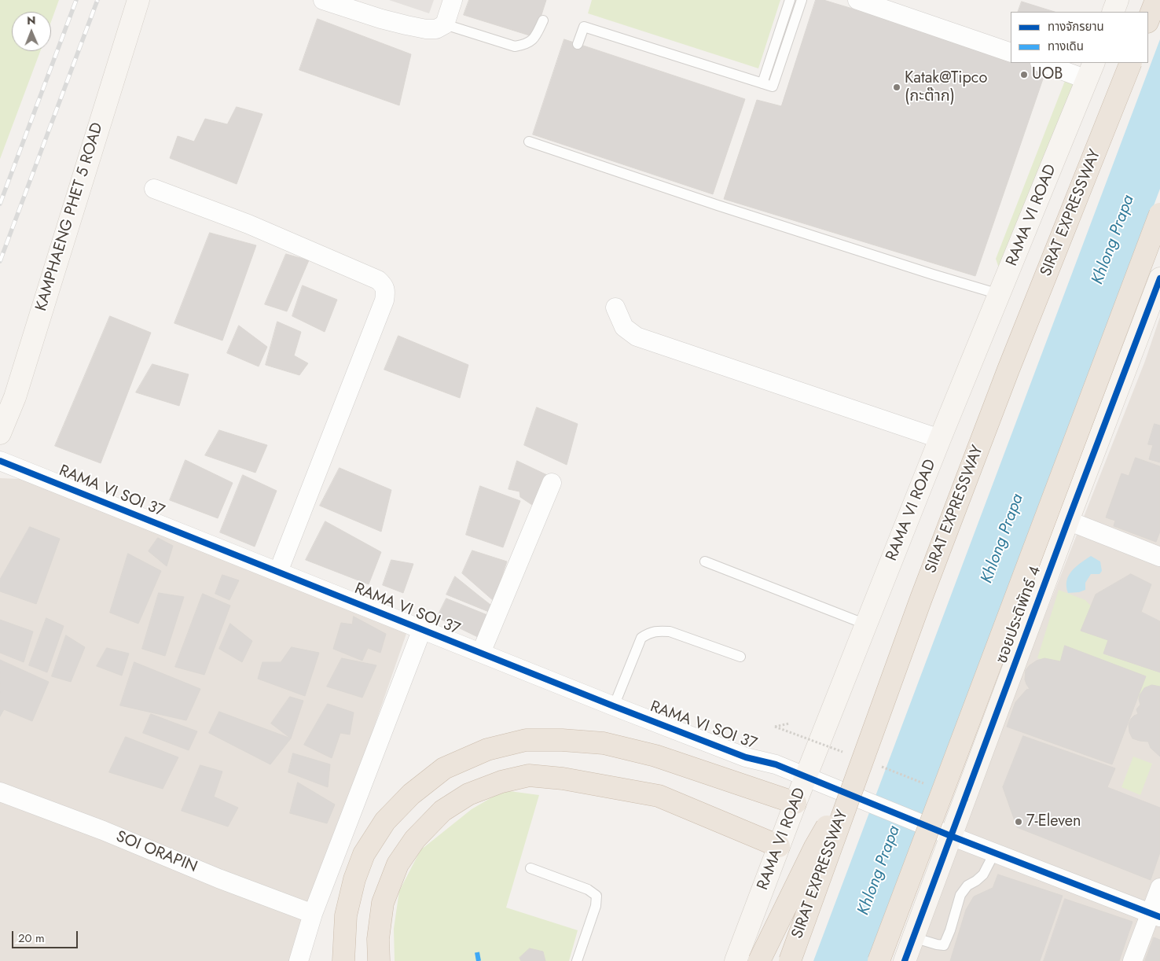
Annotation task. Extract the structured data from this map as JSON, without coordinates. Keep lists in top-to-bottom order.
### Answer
{
  "streets": {
    "highway": ["SIRAT EXPRESSWAY"],
    "street": [
      "RAMA VI ROAD",
      "KAMPHAENG PHET 5 ROAD",
      "RAMA VI SOI 37",
      "ซอยประดิพัทธ์ 4",
      "SOI ORAPIN"
    ]
  },
  "crossings": [
    ["RAMA VI ROAD", "RAMA VI SOI 37"],
    ["RAMA VI SOI 37", "ซอยประดิพัทธ์ 4"]
  ],
  "water": ["Khlong Prapa"],
  "places": ["UOB", "Katak@Tipco (กะต๊าก)", "7-Eleven"],
  "legend": ["ทางจักรยาน", "ทางเดิน"],
  "scale_bar": "20 m",
  "north": "top"
}
